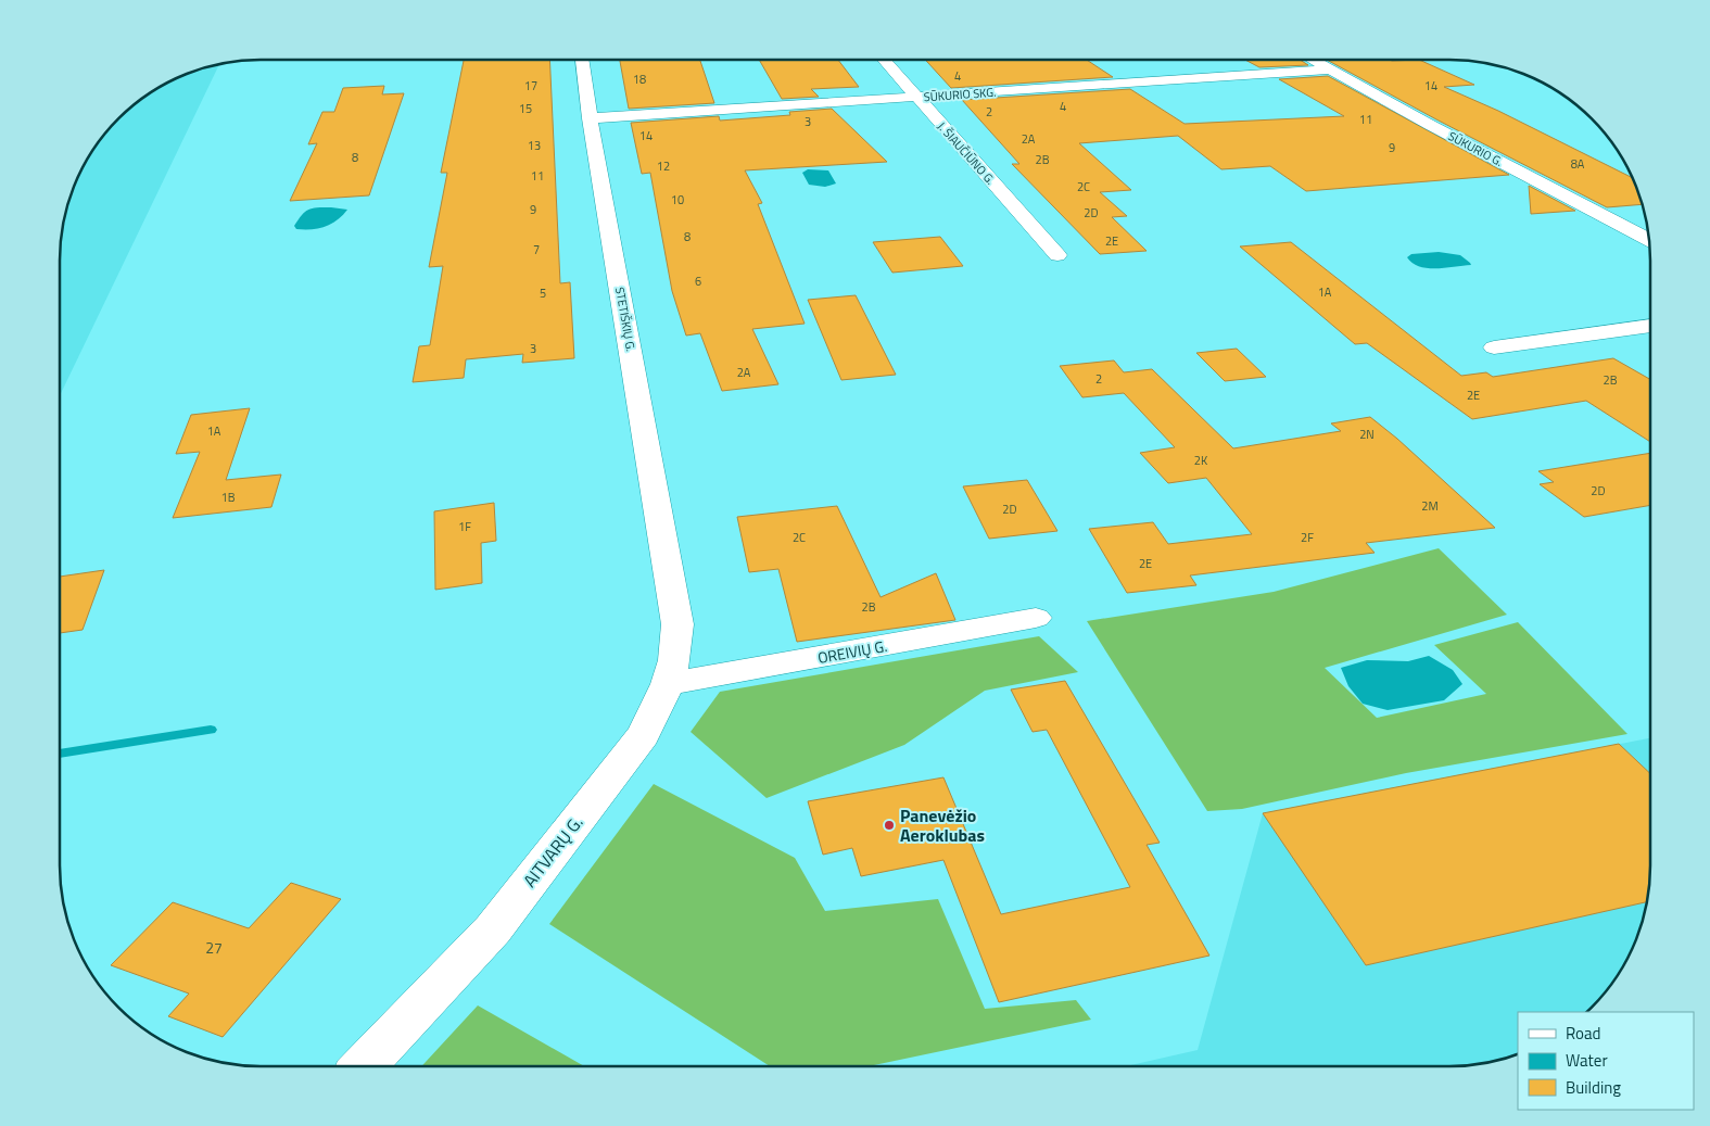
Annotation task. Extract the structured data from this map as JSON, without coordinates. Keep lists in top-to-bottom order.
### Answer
{
  "streets": {
    "street": [
      "SŪKURIO SKG.",
      "SŪKURIO G.",
      "J. ŠIAUČIŪNO G.",
      "STETIŠKIŲ G.",
      "OREIVIŲ G.",
      "AITVARŲ G."
    ]
  },
  "crossings": [
    ["SŪKURIO SKG.", "SŪKURIO G."],
    ["SŪKURIO SKG.", "J. ŠIAUČIŪNO G."],
    ["SŪKURIO SKG.", "STETIŠKIŲ G."],
    ["STETIŠKIŲ G.", "AITVARŲ G."],
    ["OREIVIŲ G.", "AITVARŲ G."]
  ],
  "places": ["Panevėžio Aeroklubas"],
  "house_numbers": [
    "4",
    "18",
    "17",
    "14",
    "4",
    "15",
    "2",
    "11",
    "3",
    "14",
    "2A",
    "13",
    "9",
    "8",
    "2B",
    "8A",
    "12",
    "11",
    "2C",
    "10",
    "9",
    "2D",
    "8",
    "2E",
    "7",
    "6",
    "1A",
    "5",
    "3",
    "2A",
    "2",
    "2B",
    "2E",
    "1A",
    "2N",
    "2K",
    "2D",
    "1B",
    "2M",
    "2D",
    "1F",
    "2C",
    "2F",
    "2E",
    "2B",
    "27"
  ],
  "legend": ["Road", "Water", "Building"]
}
